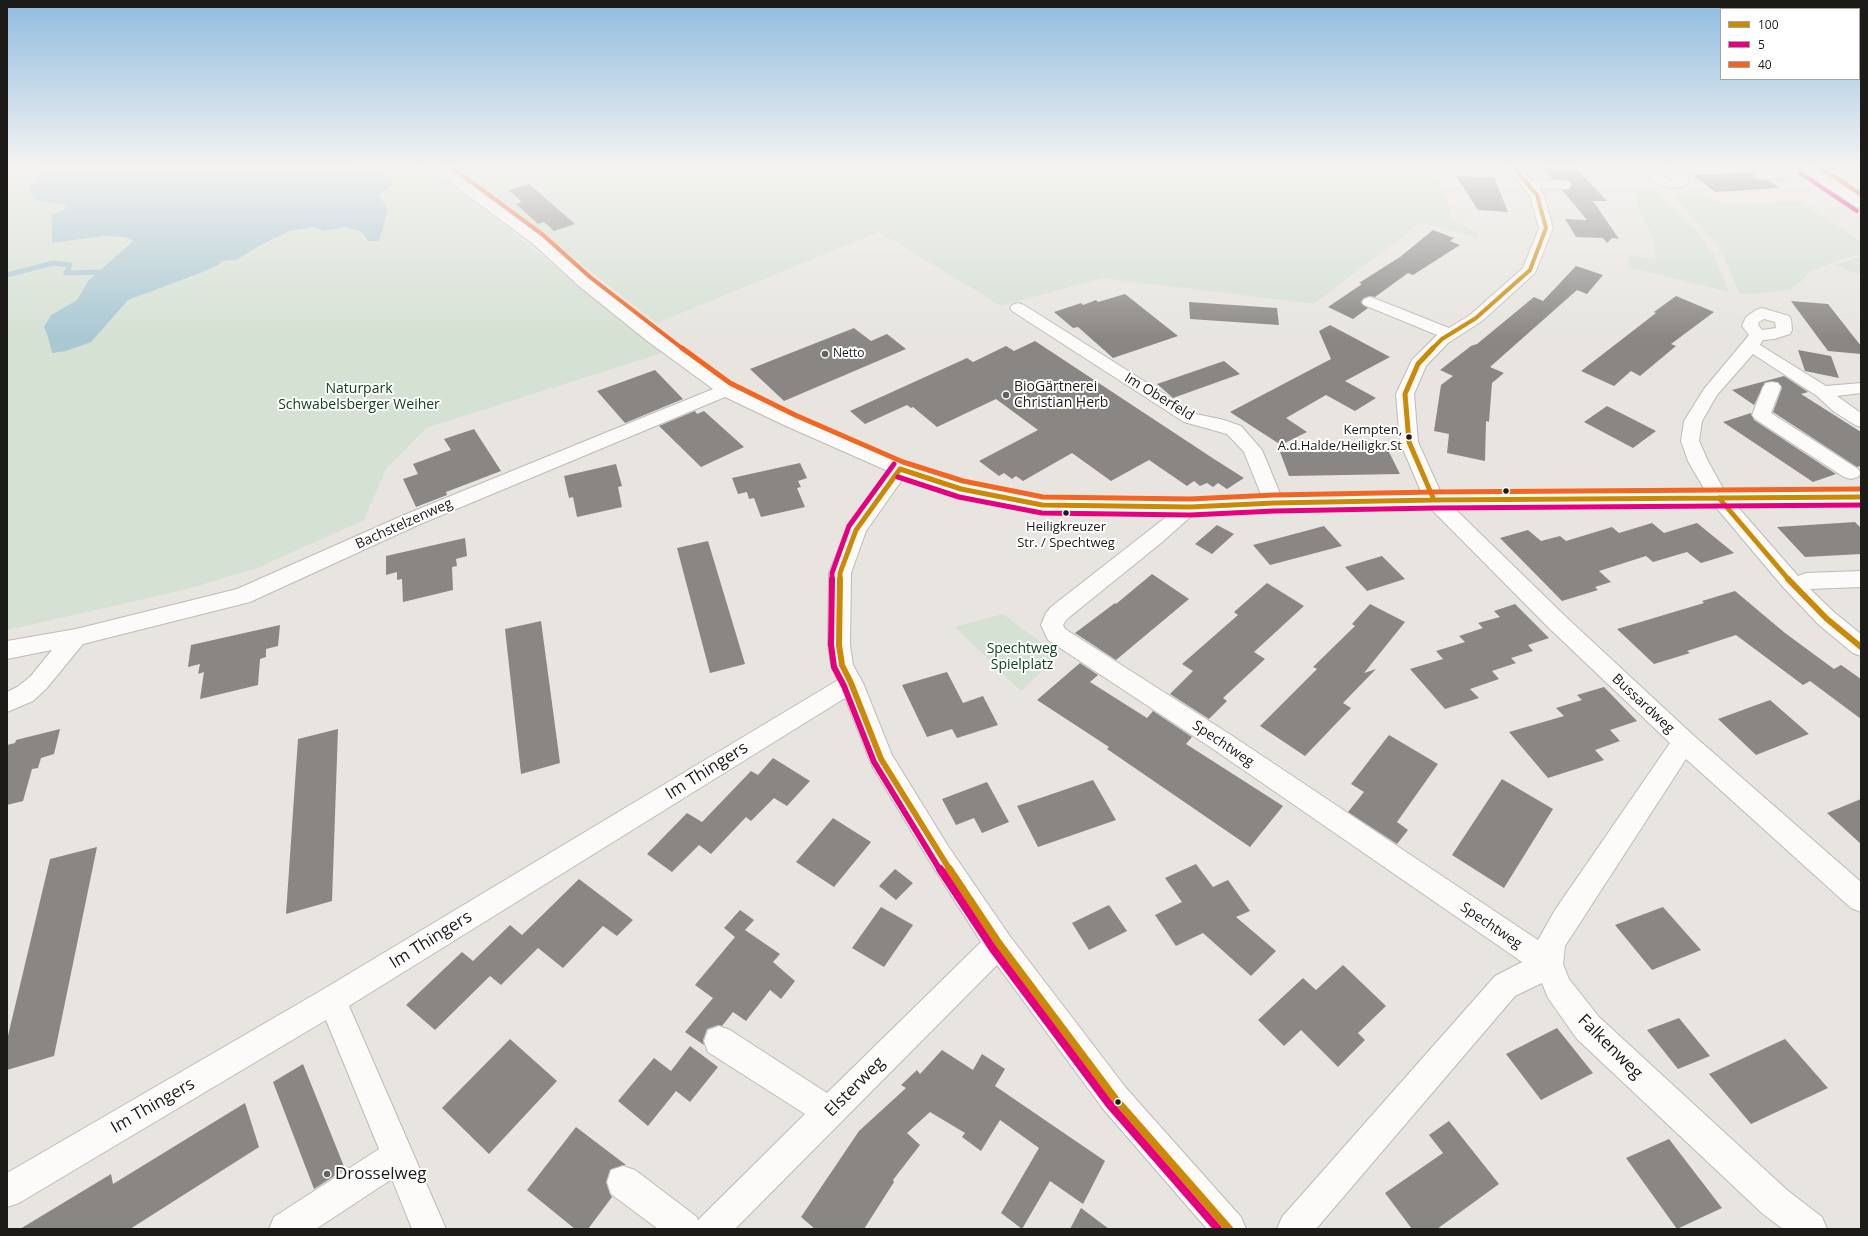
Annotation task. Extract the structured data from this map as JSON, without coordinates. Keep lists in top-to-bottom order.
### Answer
{
  "streets": {
    "street": [
      "Im Oberfeld",
      "Bachstelzenweg",
      "Bussardweg",
      "Spechtweg",
      "Im Thingers",
      "Falkenweg",
      "Elsterweg"
    ]
  },
  "crossings": [
    ["Bussardweg", "Falkenweg"],
    ["Spechtweg", "Falkenweg"]
  ],
  "parks": ["Naturpark Schwabelsberger Weiher", "Spechtweg Spielplatz"],
  "places": [
    "Netto",
    "BioGärtnerei Christian Herb",
    "Kempten, A.d.Halde/Heiligkr.St",
    "Heiligkreuzer Str. / Spechtweg",
    "Drosselweg"
  ],
  "lines": ["transit line 100", "transit line 40", "transit line 5"],
  "legend": ["100", "5", "40"]
}
